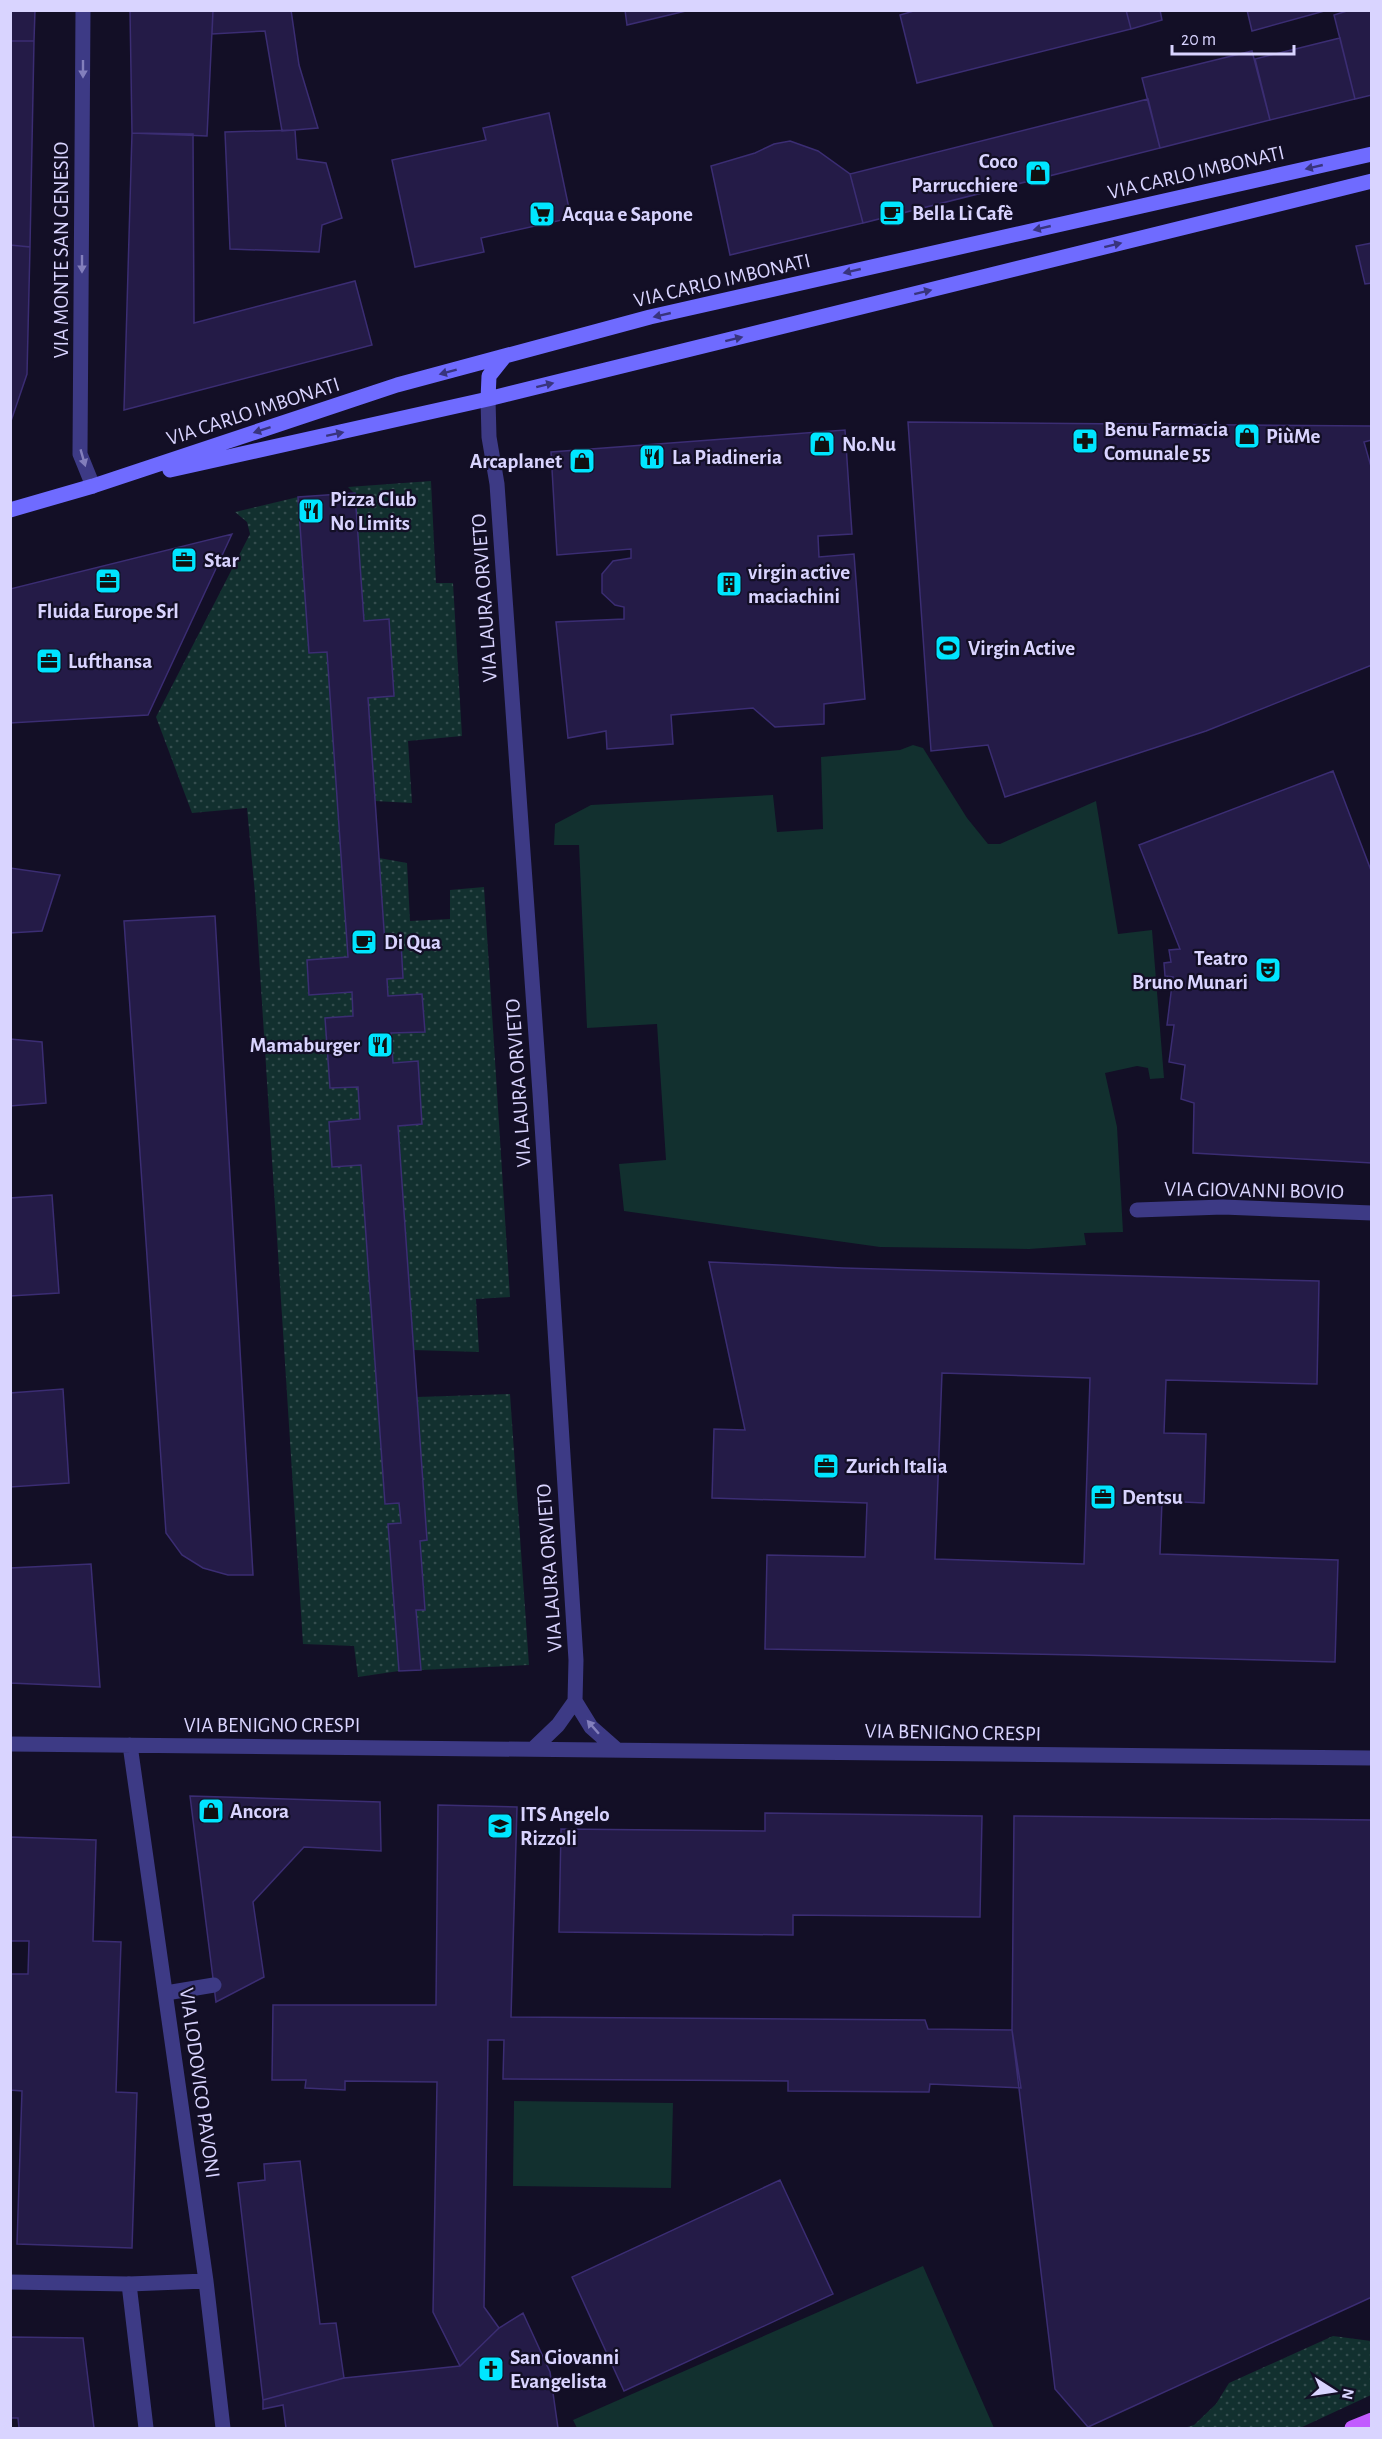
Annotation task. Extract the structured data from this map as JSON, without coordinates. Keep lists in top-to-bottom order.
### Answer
{
  "streets": {
    "main road": ["VIA CARLO IMBONATI"],
    "street": [
      "VIA MONTE SAN GENESIO",
      "VIA LAURA ORVIETO",
      "VIA GIOVANNI BOVIO",
      "VIA BENIGNO CRESPI",
      "VIA LODOVICO PAVONI"
    ]
  },
  "crossings": [
    ["VIA CARLO IMBONATI", "VIA MONTE SAN GENESIO"],
    ["VIA CARLO IMBONATI", "VIA LAURA ORVIETO"],
    ["VIA BENIGNO CRESPI", "VIA LODOVICO PAVONI"]
  ],
  "one_way": ["VIA MONTE SAN GENESIO"],
  "places": {
    "shop": [
      "Coco Parrucchiere",
      "PiùMe",
      "No.Nu",
      "Arcaplanet",
      "Ancora"
    ],
    "cafe": ["Bella Lì Cafè", "Di Qua"],
    "supermarket": ["Acqua e Sapone"],
    "pharmacy": ["Benu Farmacia Comunale 55"],
    "restaurant": ["La Piadineria", "Pizza Club No Limits", "Mamaburger"],
    "office": [
      "Star",
      "Fluida Europe Srl",
      "Lufthansa",
      "Zurich Italia",
      "Dentsu"
    ],
    "building": ["virgin active maciachini"],
    "sports": ["Virgin Active"],
    "theatre": ["Teatro Bruno Munari"],
    "school or university": ["ITS Angelo Rizzoli"],
    "church": ["San Giovanni Evangelista"]
  },
  "scale_bar": "20 m",
  "north": "right"
}
